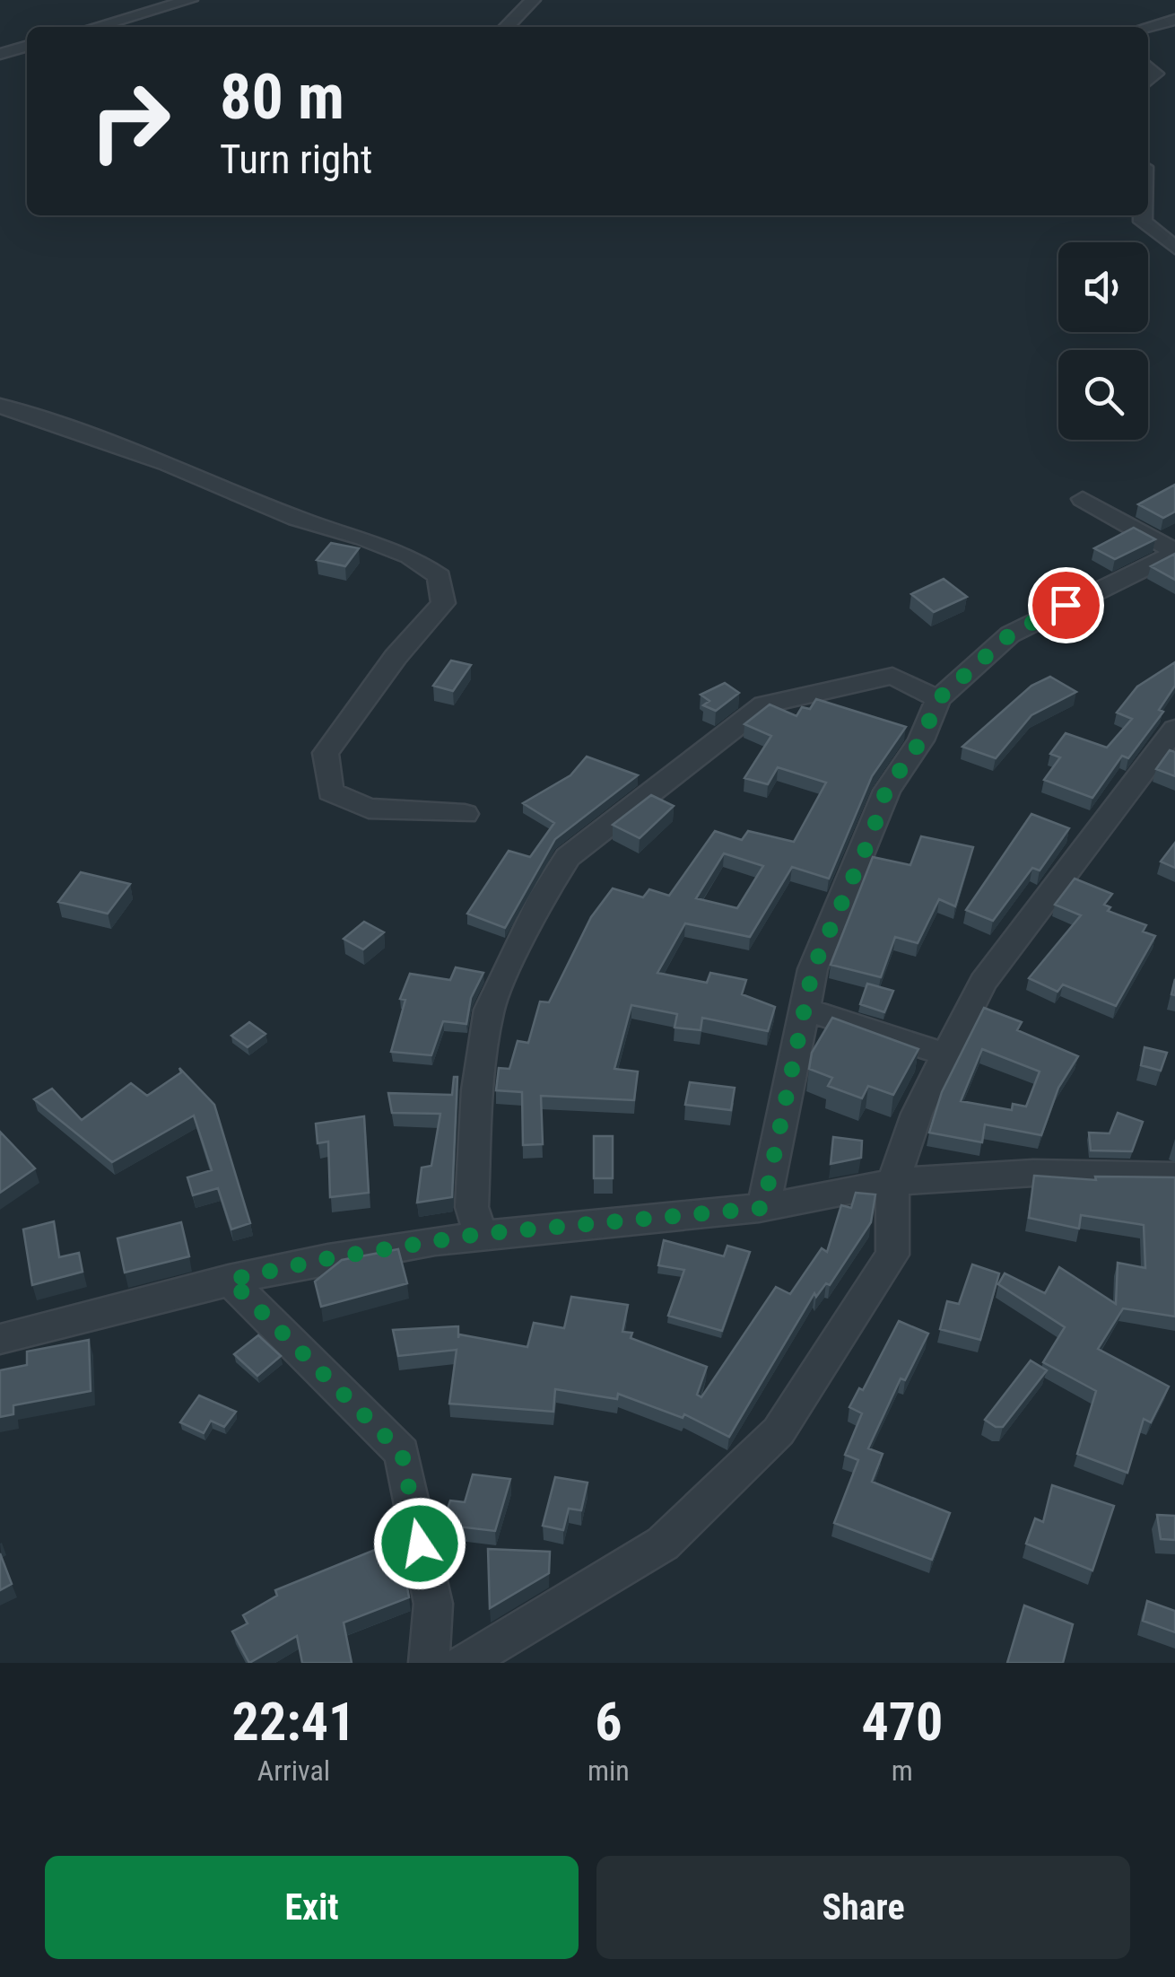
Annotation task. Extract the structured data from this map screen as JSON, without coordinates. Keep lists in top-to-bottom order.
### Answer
{
  "page": {
    "turn": ["80 m", "Turn right"],
    "eta": [
      "22:41",
      "Arrival",
      "6",
      "min",
      "470",
      "m"
    ],
    "buttons": ["Exit", "Share"]
  }
}
